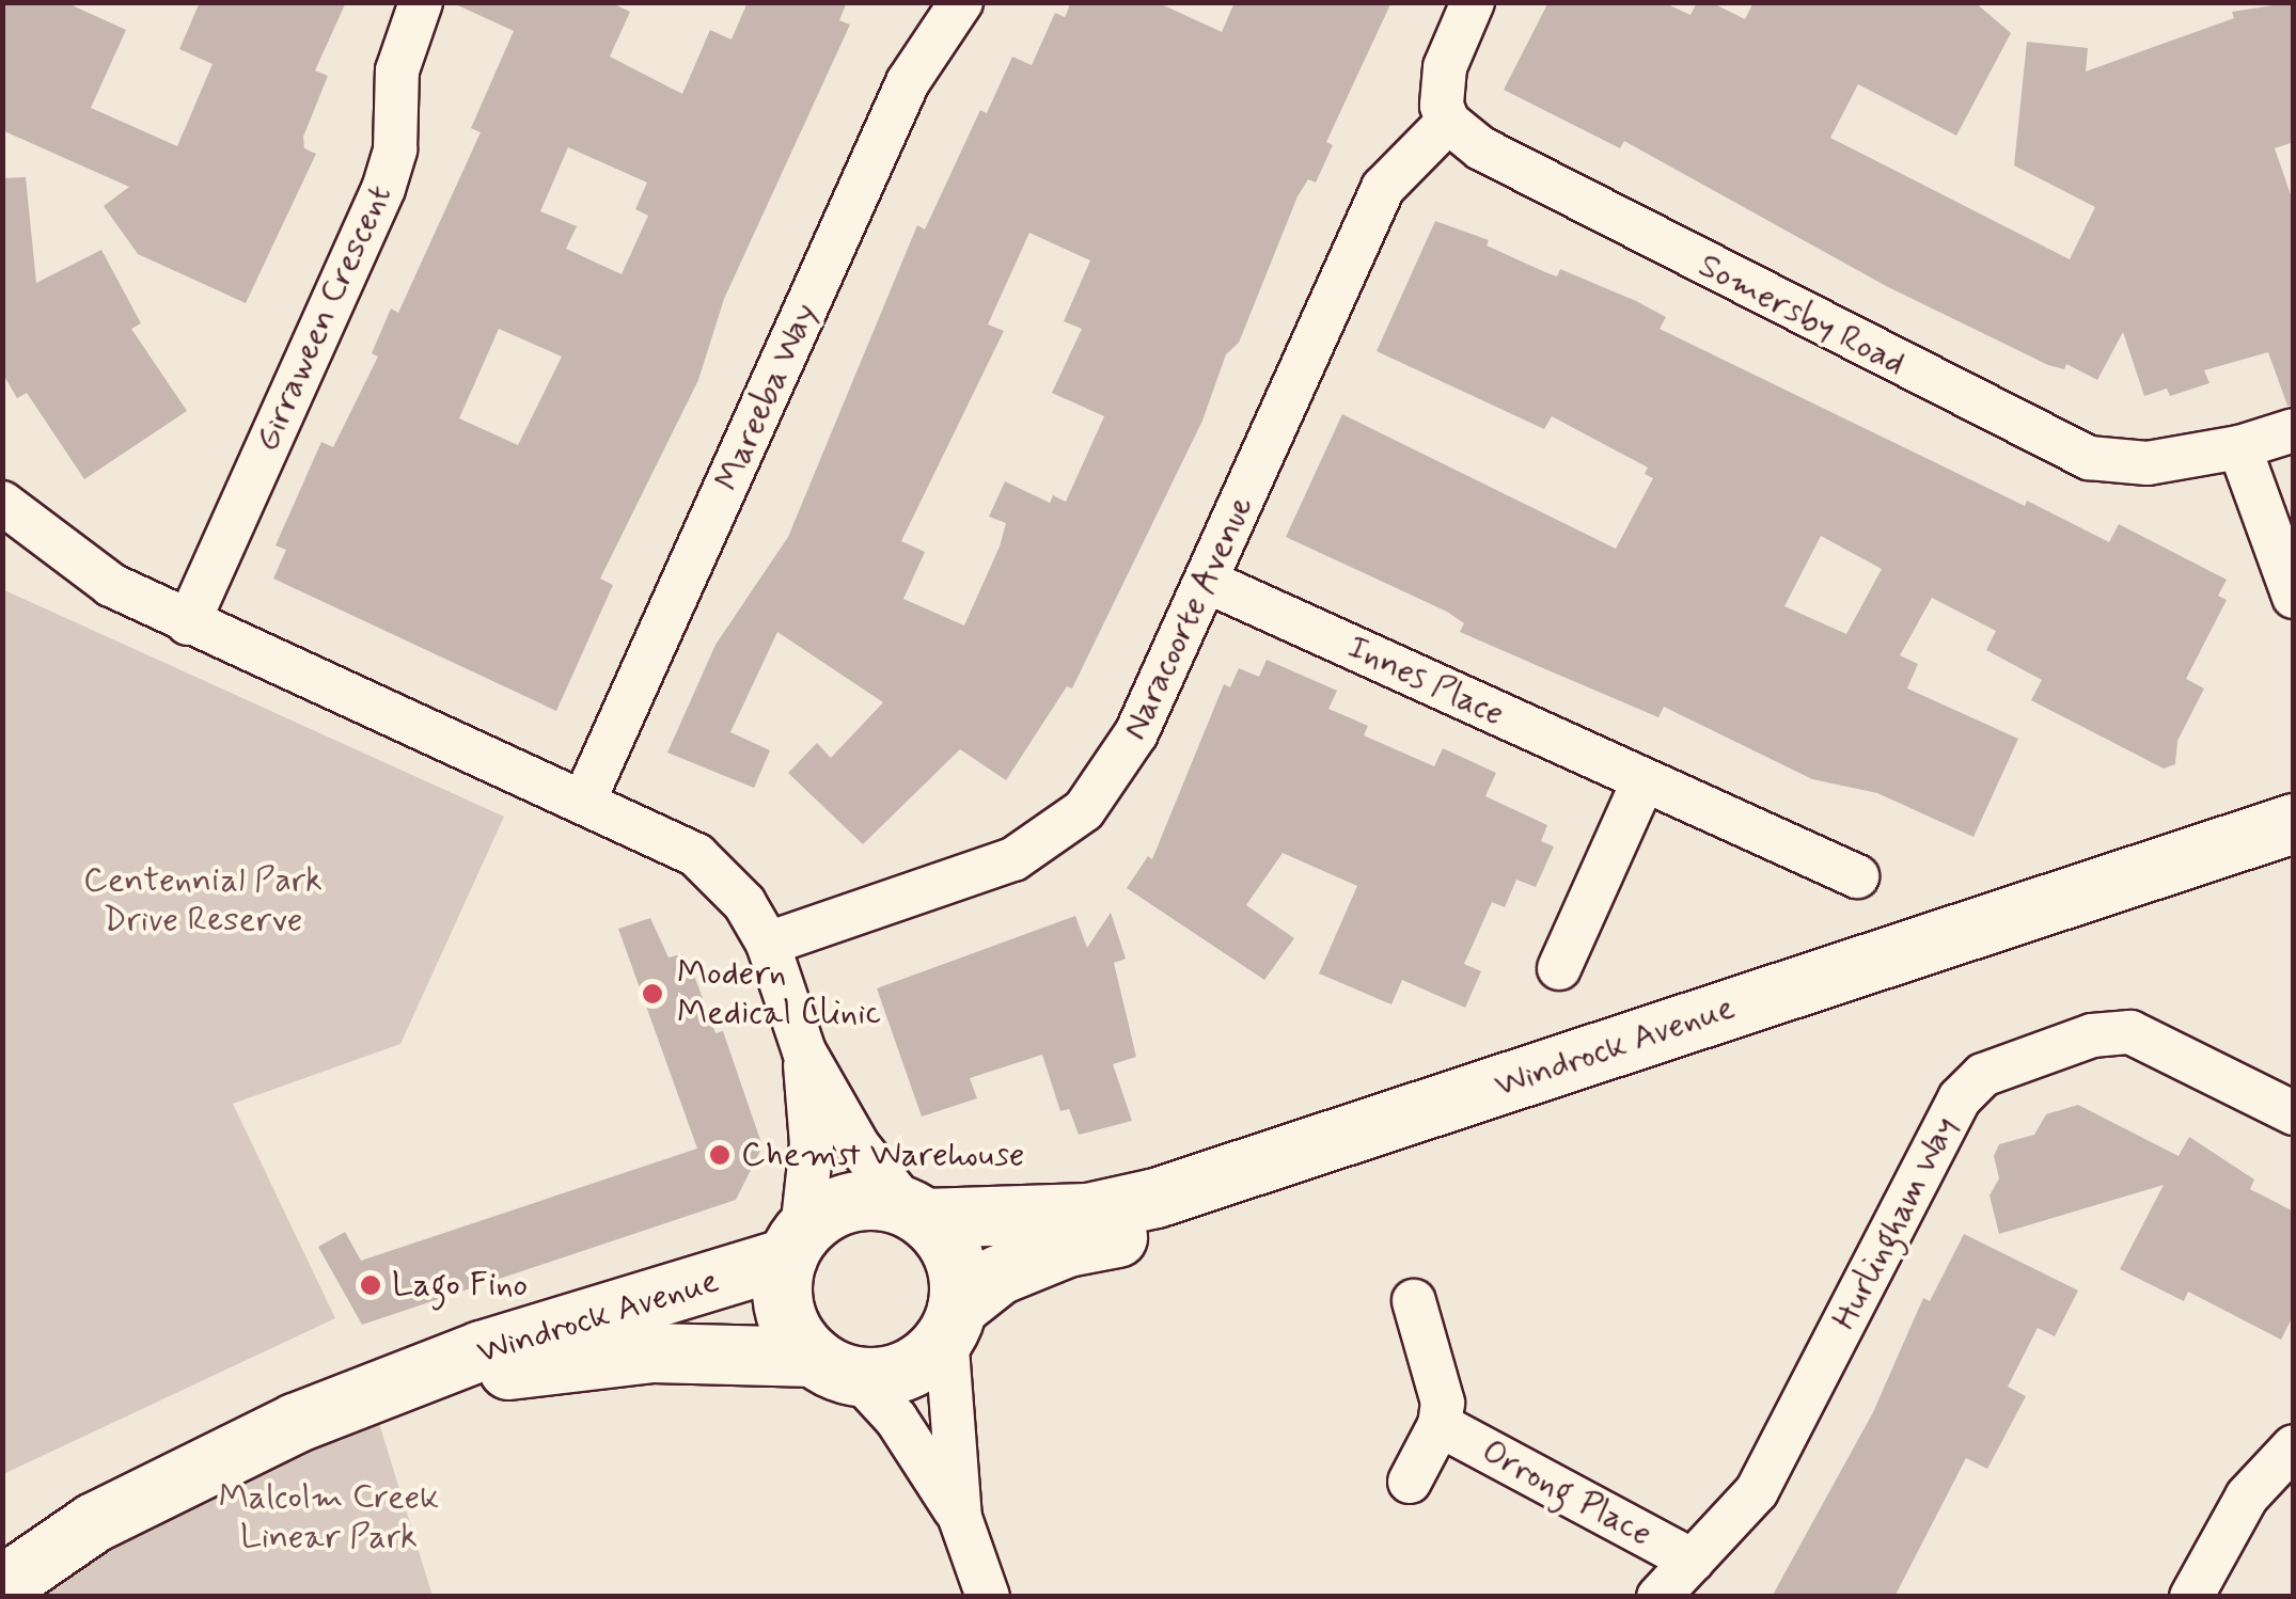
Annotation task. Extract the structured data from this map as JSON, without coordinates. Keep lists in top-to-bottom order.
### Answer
{
  "streets": {
    "street": [
      "Somersby Road",
      "Girraween Crescent",
      "Mareeba Way",
      "Naracoorte Avenue",
      "Innes Place",
      "Windrock Avenue",
      "Hurlingham Way",
      "Orrong Place"
    ]
  },
  "crossings": [
    ["Somersby Road", "Naracoorte Avenue"],
    ["Naracoorte Avenue", "Innes Place"],
    ["Hurlingham Way", "Orrong Place"]
  ],
  "parks": ["Centennial Park Drive Reserve", "Malcolm Creek Linear Park"],
  "places": ["Modern Medical Clinic", "Chemst Warehouse", "Lago Fino"]
}
